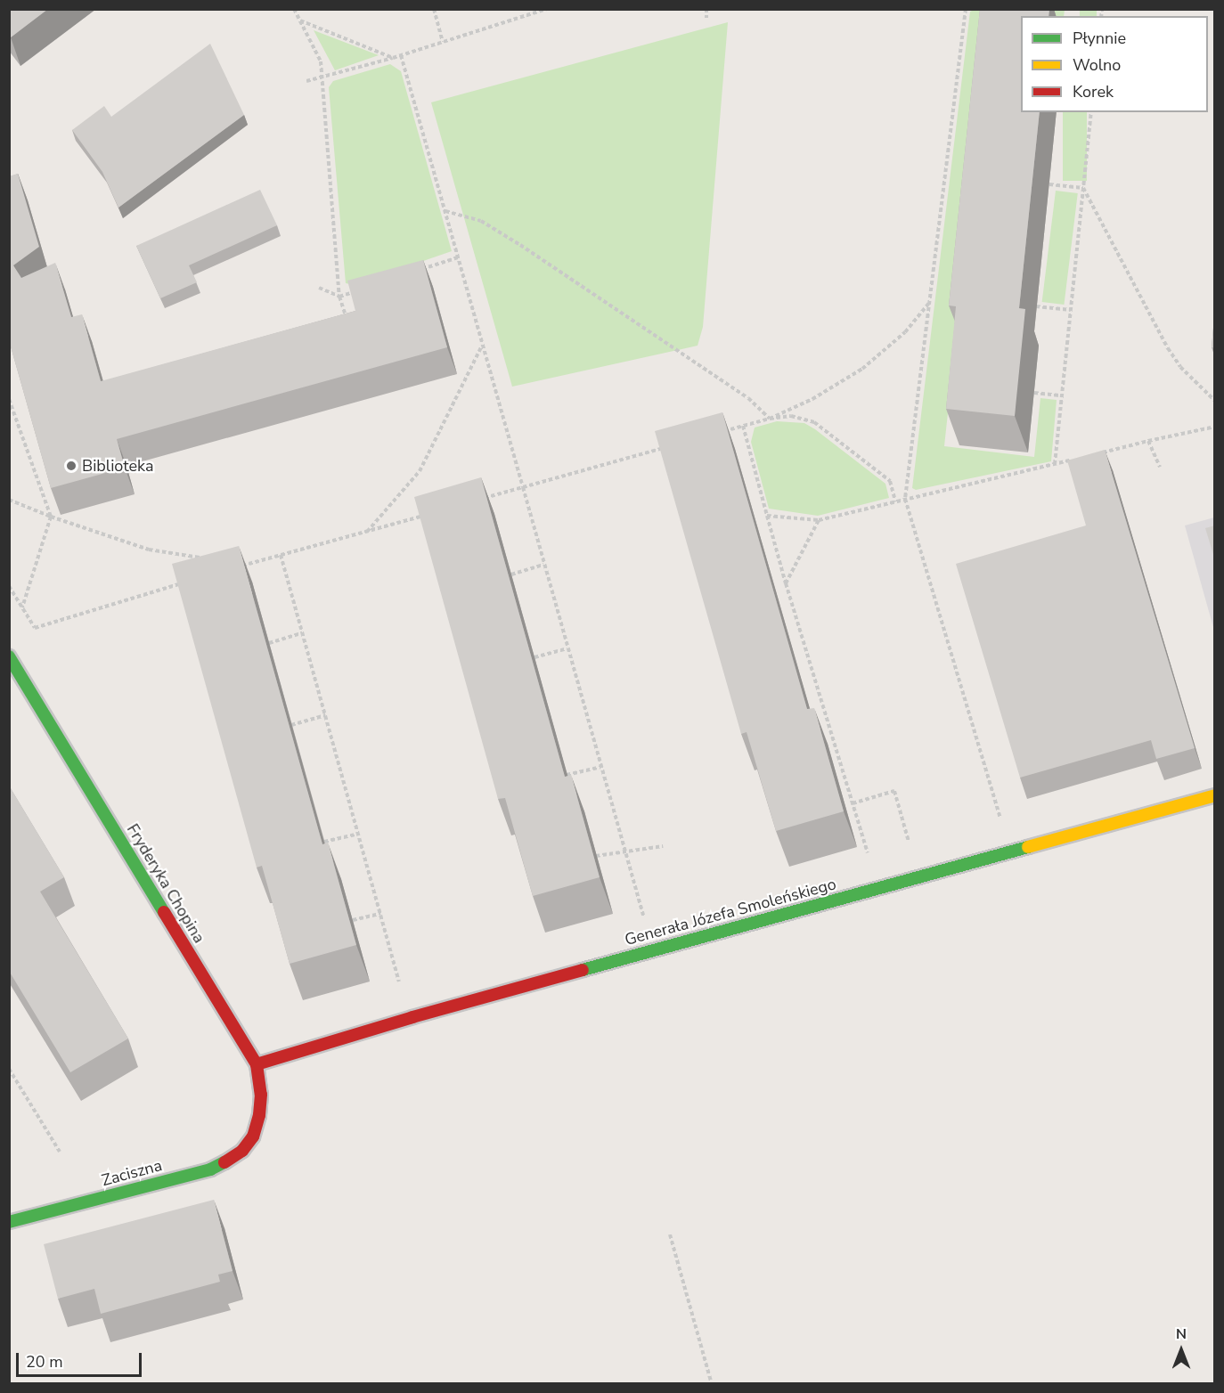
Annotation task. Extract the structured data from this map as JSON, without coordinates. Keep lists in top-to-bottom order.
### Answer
{
  "streets": {
    "street": ["Fryderyka Chopina", "Generała Józefa Smoleńskiego", "Zaciszna"]
  },
  "crossings": [
    ["Fryderyka Chopina", "Generała Józefa Smoleńskiego"],
    ["Fryderyka Chopina", "Zaciszna"]
  ],
  "places": ["Biblioteka"],
  "legend": ["Płynnie", "Wolno", "Korek"],
  "scale_bar": "20 m",
  "north": "top"
}
